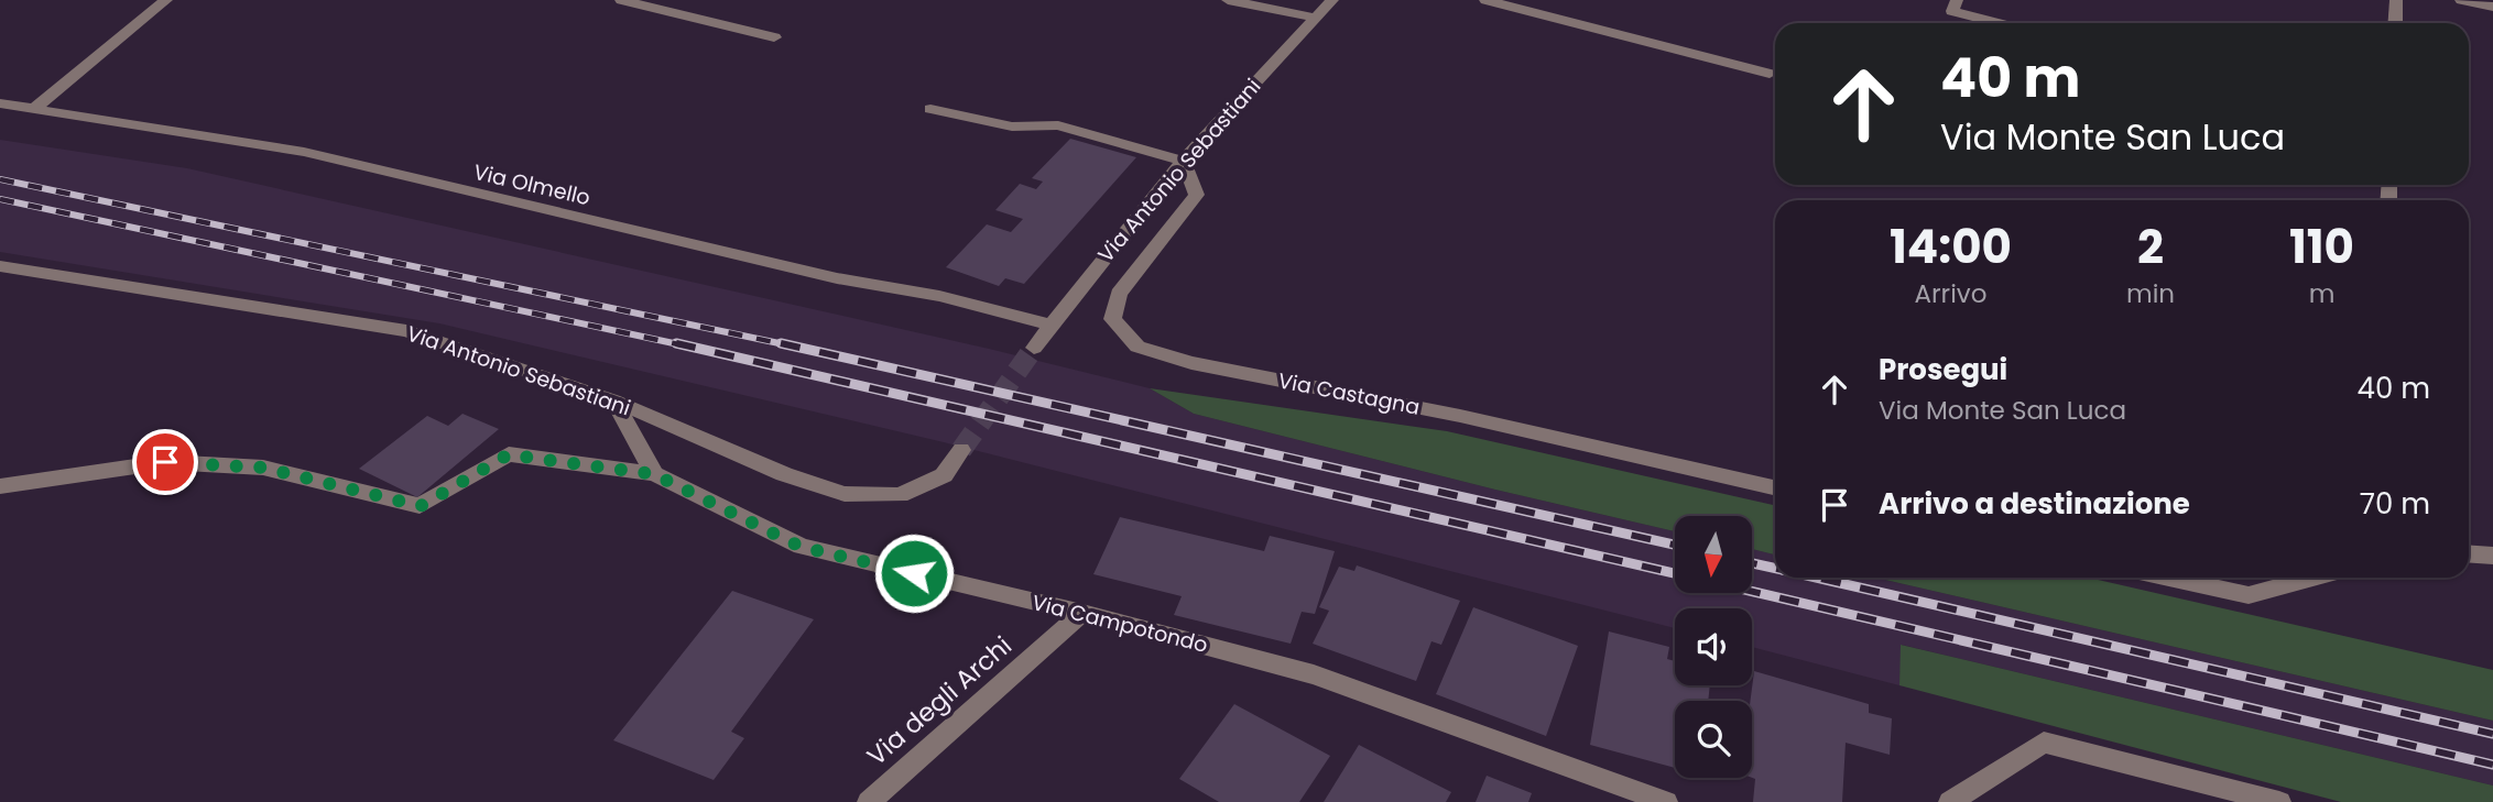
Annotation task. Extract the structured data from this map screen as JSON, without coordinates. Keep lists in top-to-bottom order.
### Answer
{
  "streets": {
    "street": [
      "Via Antonio Sebastiani",
      "Via Olmello",
      "Via Castagna",
      "Via Campotondo",
      "Via degli Archi"
    ]
  },
  "crossings": [
    ["Via Antonio Sebastiani", "Via Olmello"],
    ["Via Antonio Sebastiani", "Via Castagna"],
    ["Via Campotondo", "Via degli Archi"]
  ],
  "north": "bottom",
  "page": {
    "turn": ["40 m", "Via Monte San Luca"],
    "eta": [
      "14:00",
      "Arrivo",
      "2",
      "min",
      "110",
      "m"
    ],
    "list": [
      {
        "name": "Prosegui",
        "note": "Via Monte San Luca",
        "value": "40 m"
      },
      {
        "name": "Arrivo a destinazione",
        "value": "70 m"
      }
    ]
  }
}
